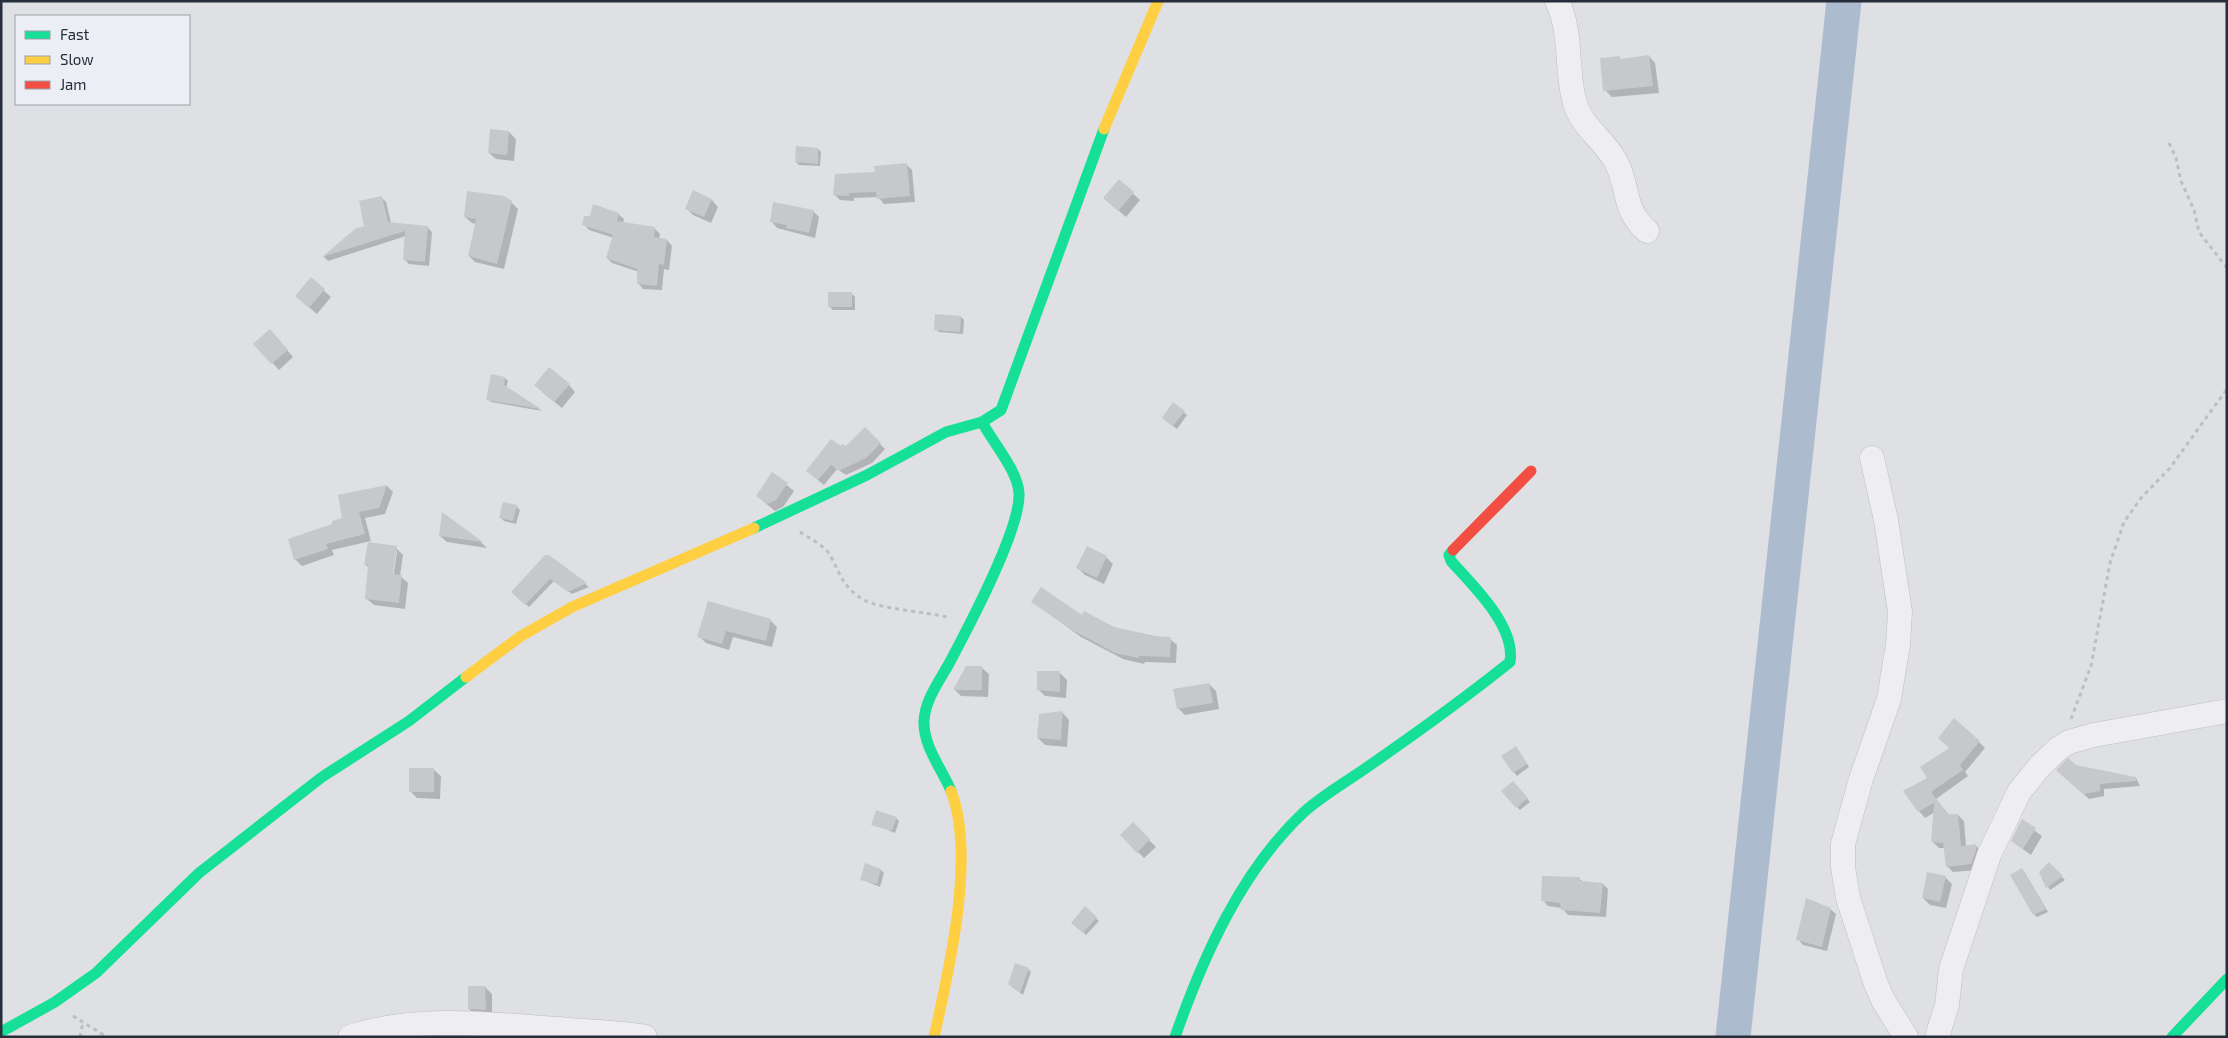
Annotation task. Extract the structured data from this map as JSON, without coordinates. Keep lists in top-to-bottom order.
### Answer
{
  "legend": ["Fast", "Slow", "Jam"]
}
